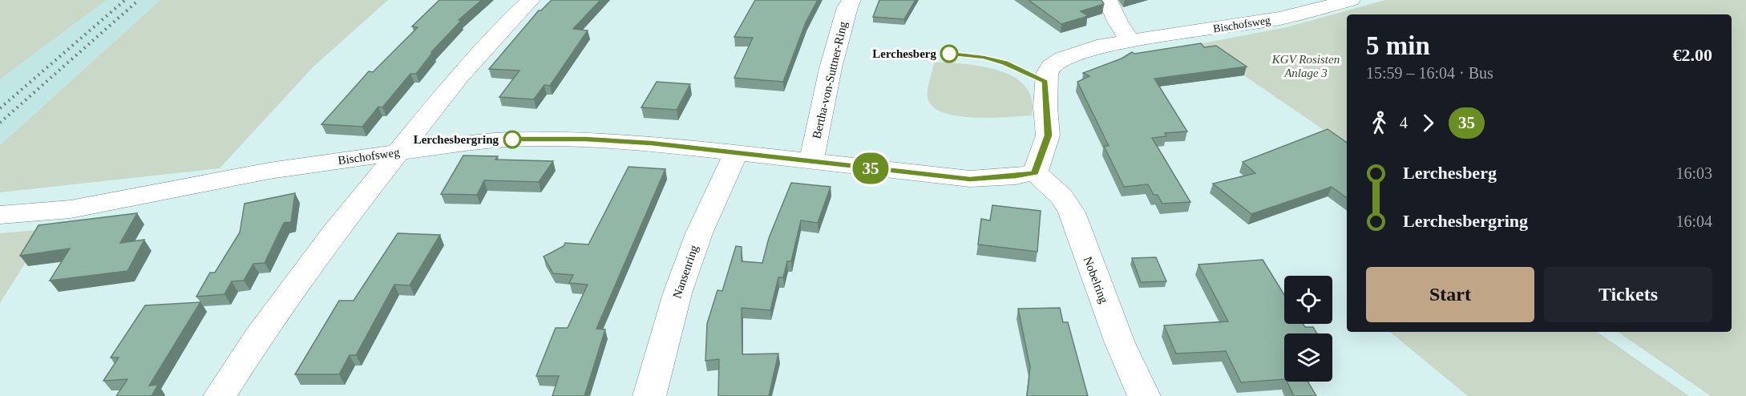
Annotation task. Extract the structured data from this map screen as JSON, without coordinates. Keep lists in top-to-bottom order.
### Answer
{
  "streets": {
    "street": [
      "Bischofsweg",
      "Bertha-von-Suttner-Ring",
      "Nansenring",
      "Nobelring"
    ]
  },
  "crossings": [
    ["Bischofsweg", "Bertha-von-Suttner-Ring"],
    ["Bischofsweg", "Nansenring"],
    ["Bischofsweg", "Nobelring"]
  ],
  "parks": ["KGV Rosisten Anlage 3"],
  "places": ["Lerchesberg", "Lerchesbergring"],
  "lines": ["bus line 35"],
  "page": {
    "on_map": "35",
    "heading": ["5 min", "15:59 – 16:04 · Bus", "€2.00"],
    "legs": ["4", "35"],
    "list": [
      {
        "name": "Lerchesberg",
        "value": "16:03"
      },
      {
        "name": "Lerchesbergring",
        "value": "16:04"
      }
    ],
    "buttons": ["Start", "Tickets"]
  }
}
